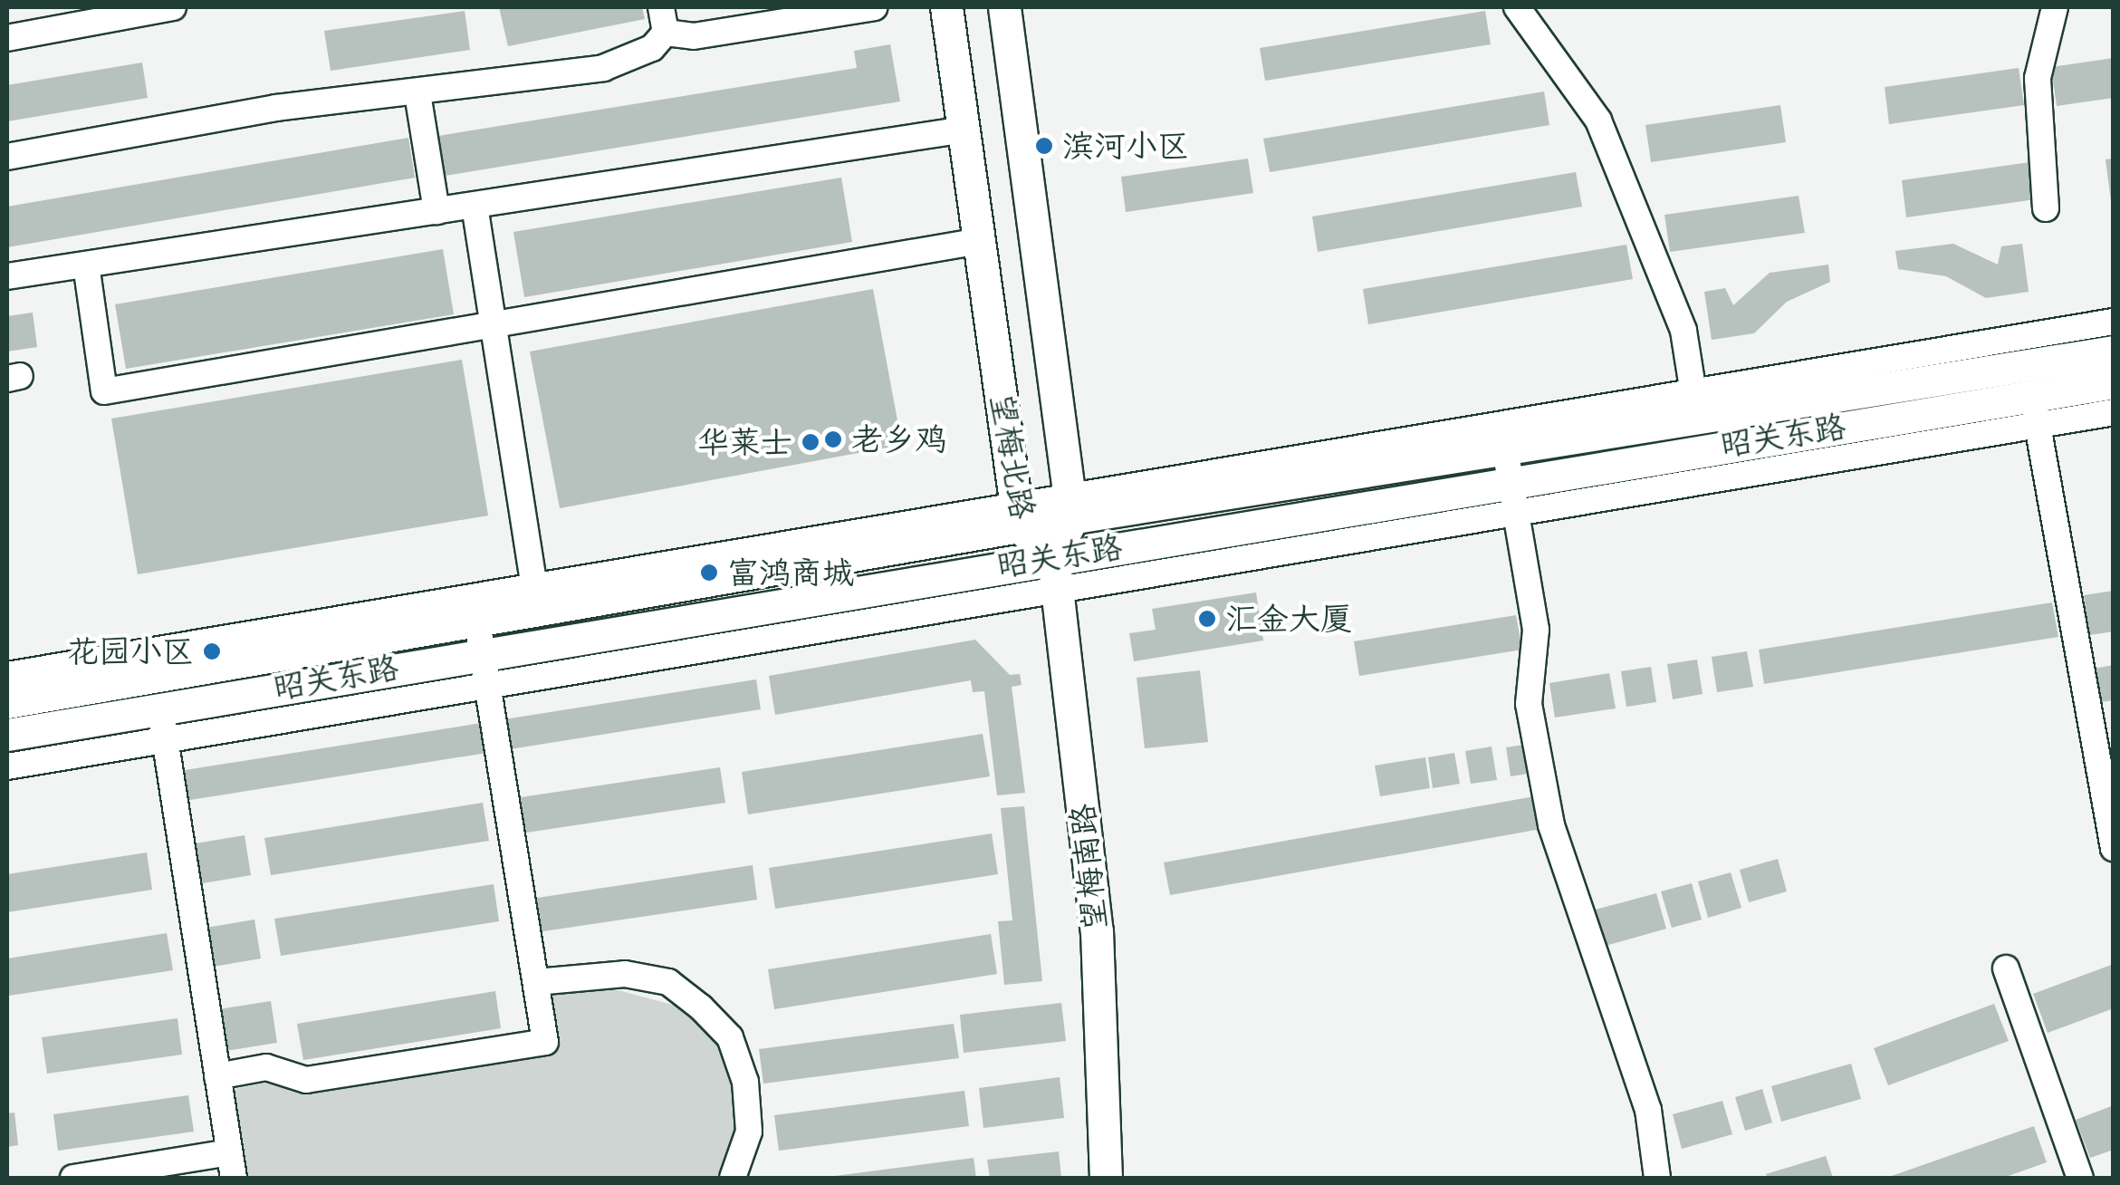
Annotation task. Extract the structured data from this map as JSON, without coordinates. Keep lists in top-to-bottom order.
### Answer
{
  "streets": {
    "main road": ["昭关东路", "望梅北路", "望梅南路"]
  },
  "crossings": [
    ["昭关东路", "望梅北路"],
    ["昭关东路", "望梅南路"],
    ["望梅北路", "望梅南路"]
  ],
  "places": [
    "滨河小区",
    "老乡鸡",
    "华莱士",
    "富鸿商城",
    "汇金大厦",
    "花园小区"
  ]
}
